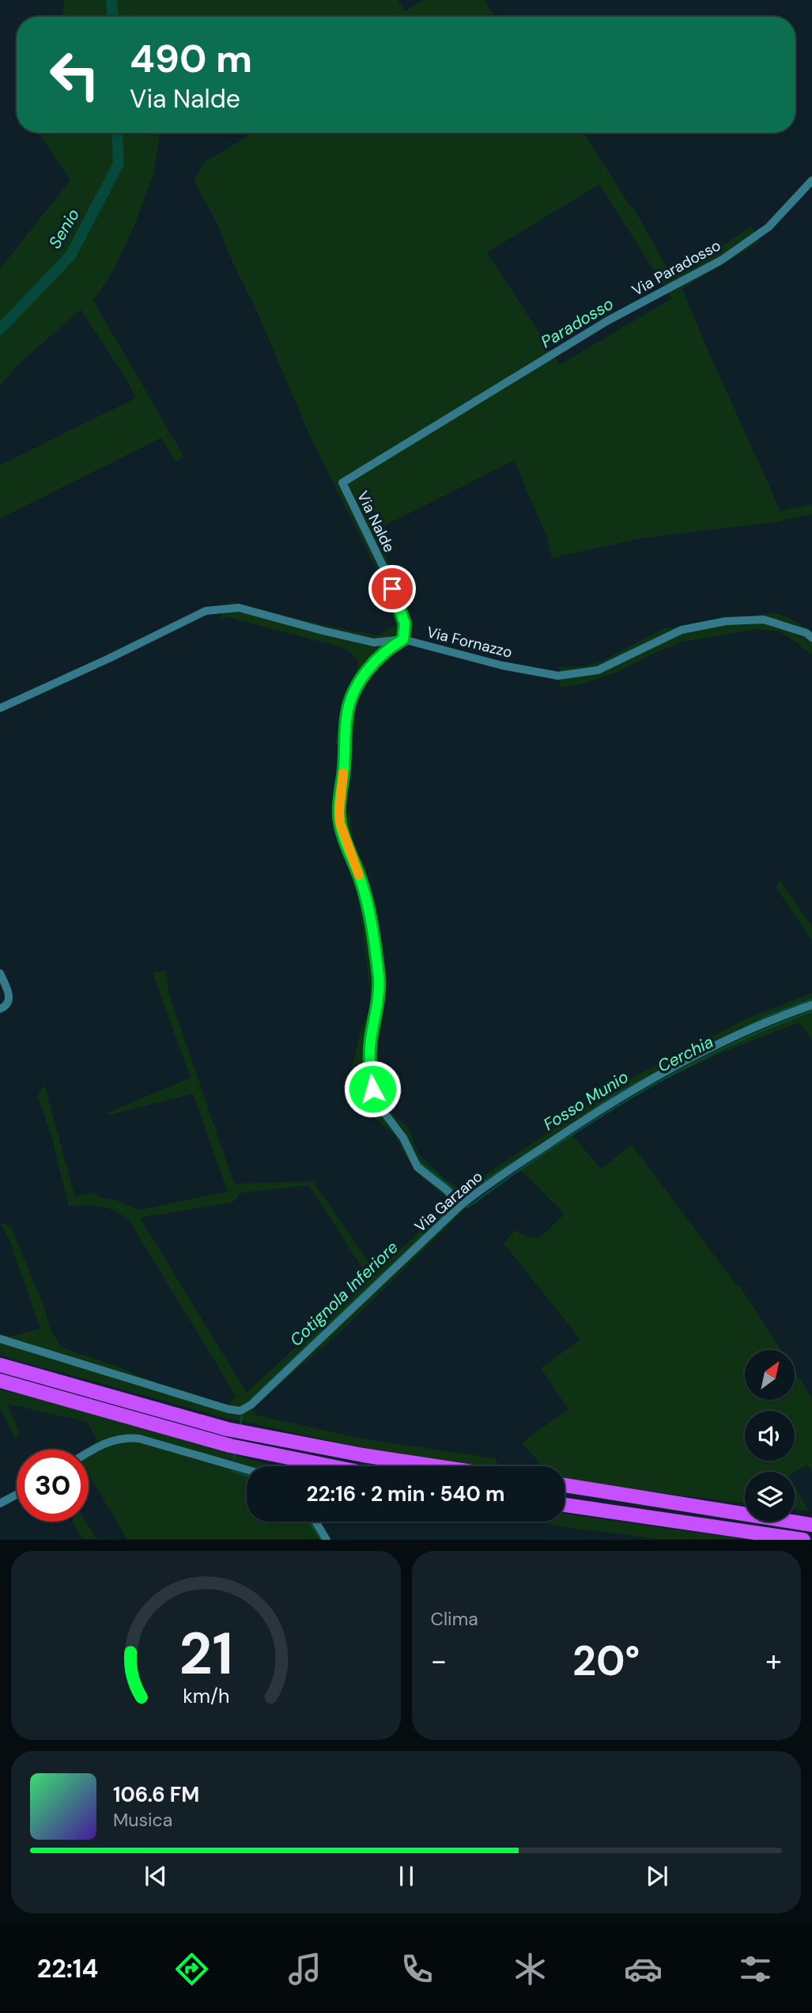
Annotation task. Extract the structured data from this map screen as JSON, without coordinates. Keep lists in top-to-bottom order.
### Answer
{
  "streets": {
    "street": [
      "Via Paradosso",
      "Via Nalde",
      "Via Fornazzo",
      "Via Garzano"
    ]
  },
  "crossings": [
    ["Via Paradosso", "Via Nalde"],
    ["Via Nalde", "Via Fornazzo"]
  ],
  "water": [
    "Senio",
    "Paradosso",
    "Cerchia",
    "Fosso Munio",
    "Cotignola Inferiore"
  ],
  "north": "top right",
  "page": {
    "turn": ["490 m", "Via Nalde"],
    "limit": "30",
    "trip": "22:16 · 2 min · 540 m",
    "tile": "Clima",
    "heat": ["−", "20°", "+"],
    "song": ["106.6 FM", "Musica"],
    "tabs": "22:14",
    "gauge": ["21", "km/h"]
  }
}
